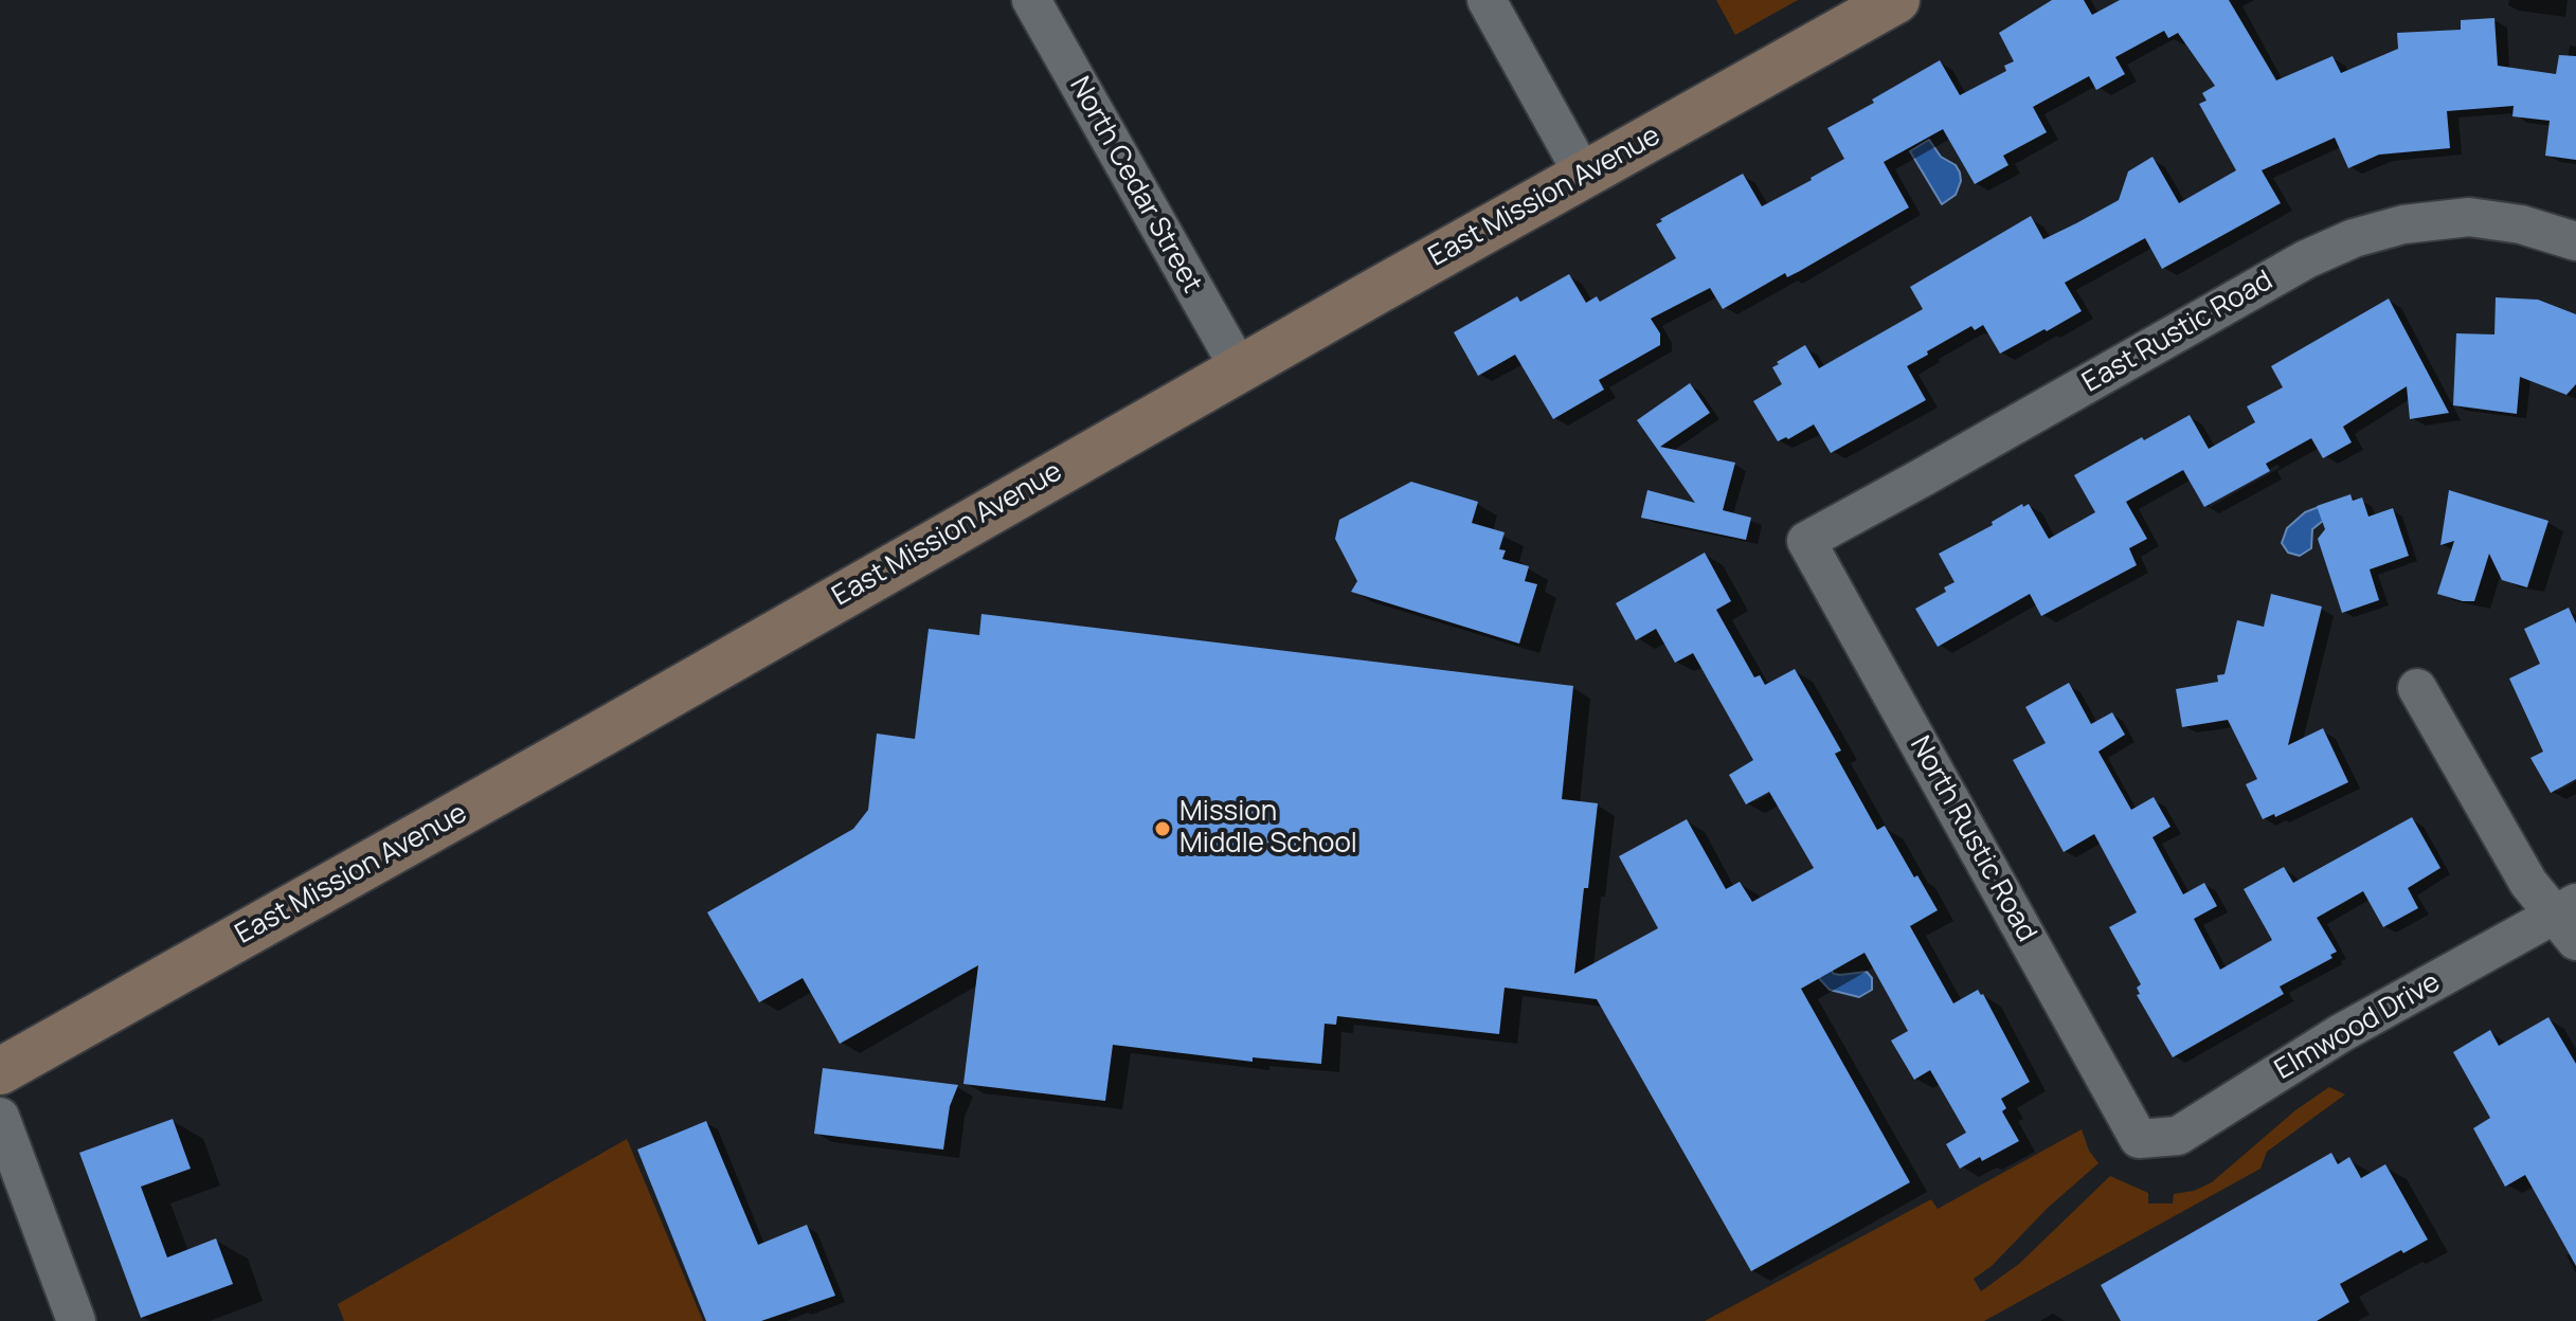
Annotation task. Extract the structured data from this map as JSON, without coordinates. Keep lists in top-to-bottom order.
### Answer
{
  "streets": {
    "main road": ["East Mission Avenue"],
    "street": [
      "North Cedar Street",
      "East Rustic Road",
      "North Rustic Road",
      "Elmwood Drive"
    ]
  },
  "crossings": [
    ["North Cedar Street", "East Mission Avenue"],
    ["East Rustic Road", "North Rustic Road"],
    ["North Rustic Road", "Elmwood Drive"]
  ],
  "places": ["Mission Middle School"]
}
